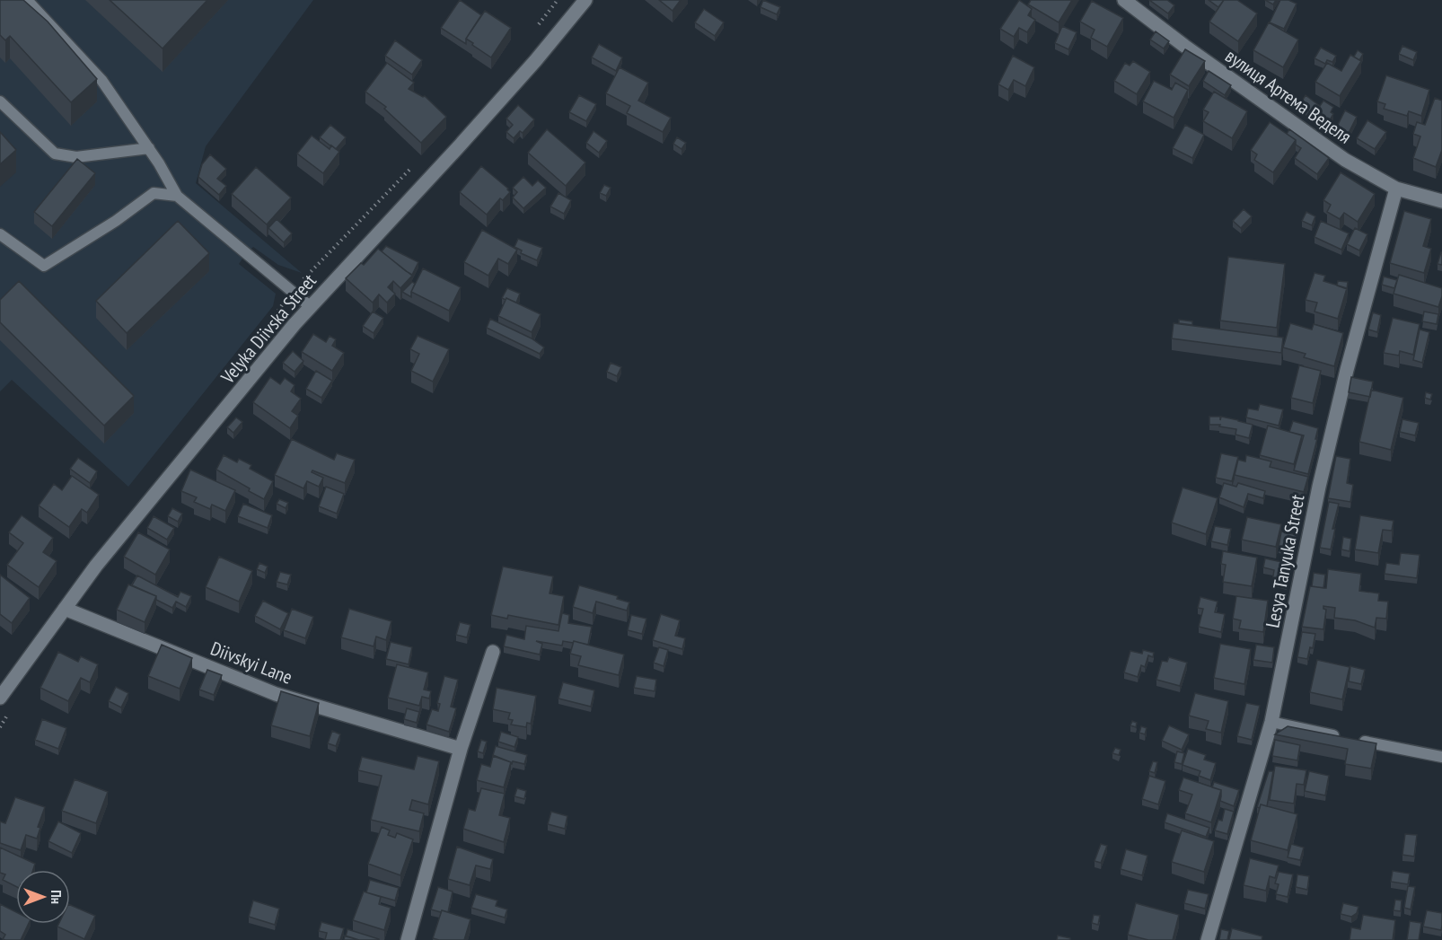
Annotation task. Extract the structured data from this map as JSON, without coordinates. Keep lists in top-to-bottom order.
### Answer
{
  "streets": {
    "street": [
      "вулиця Артема Веделя",
      "Velyka Diivska Street",
      "Lesya Tanyuka Street",
      "Diivskyi Lane"
    ]
  },
  "crossings": [
    ["вулиця Артема Веделя", "Lesya Tanyuka Street"],
    ["Velyka Diivska Street", "Diivskyi Lane"]
  ],
  "north": "right"
}
